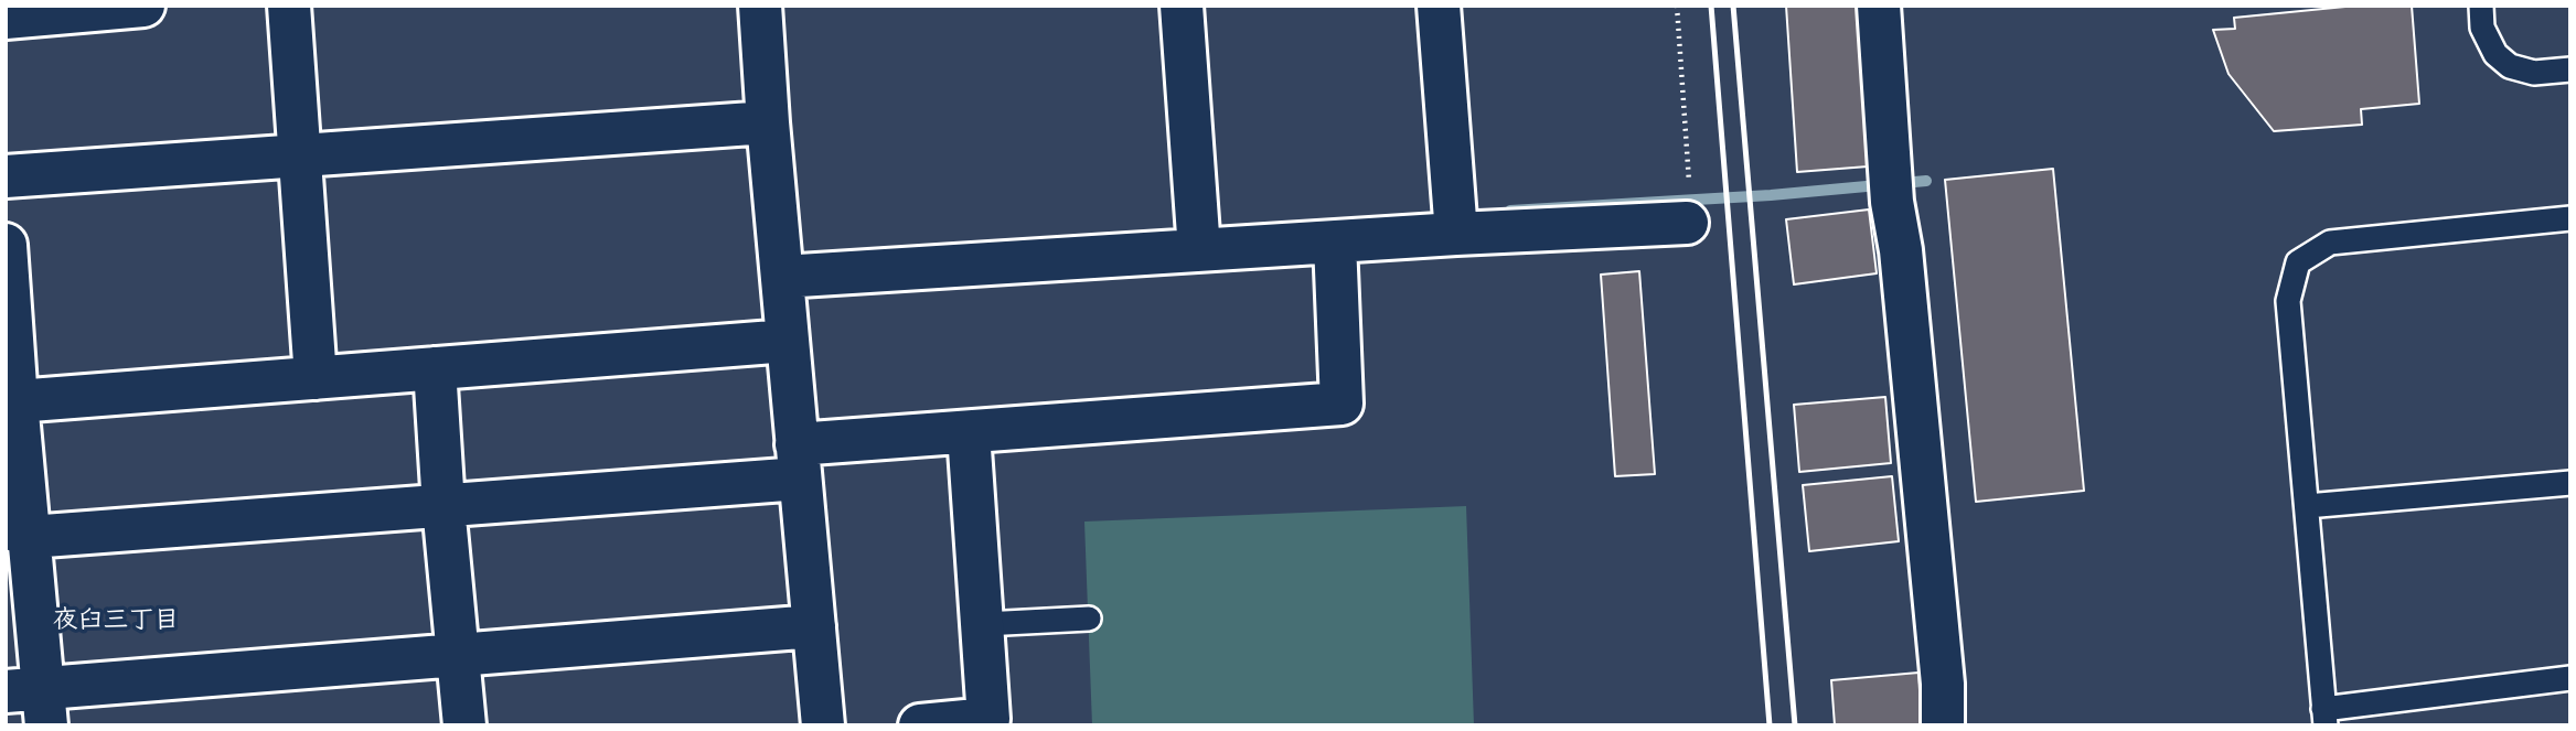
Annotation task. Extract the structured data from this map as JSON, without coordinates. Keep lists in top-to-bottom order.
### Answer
{
  "districts": ["夜臼三丁目"]
}
